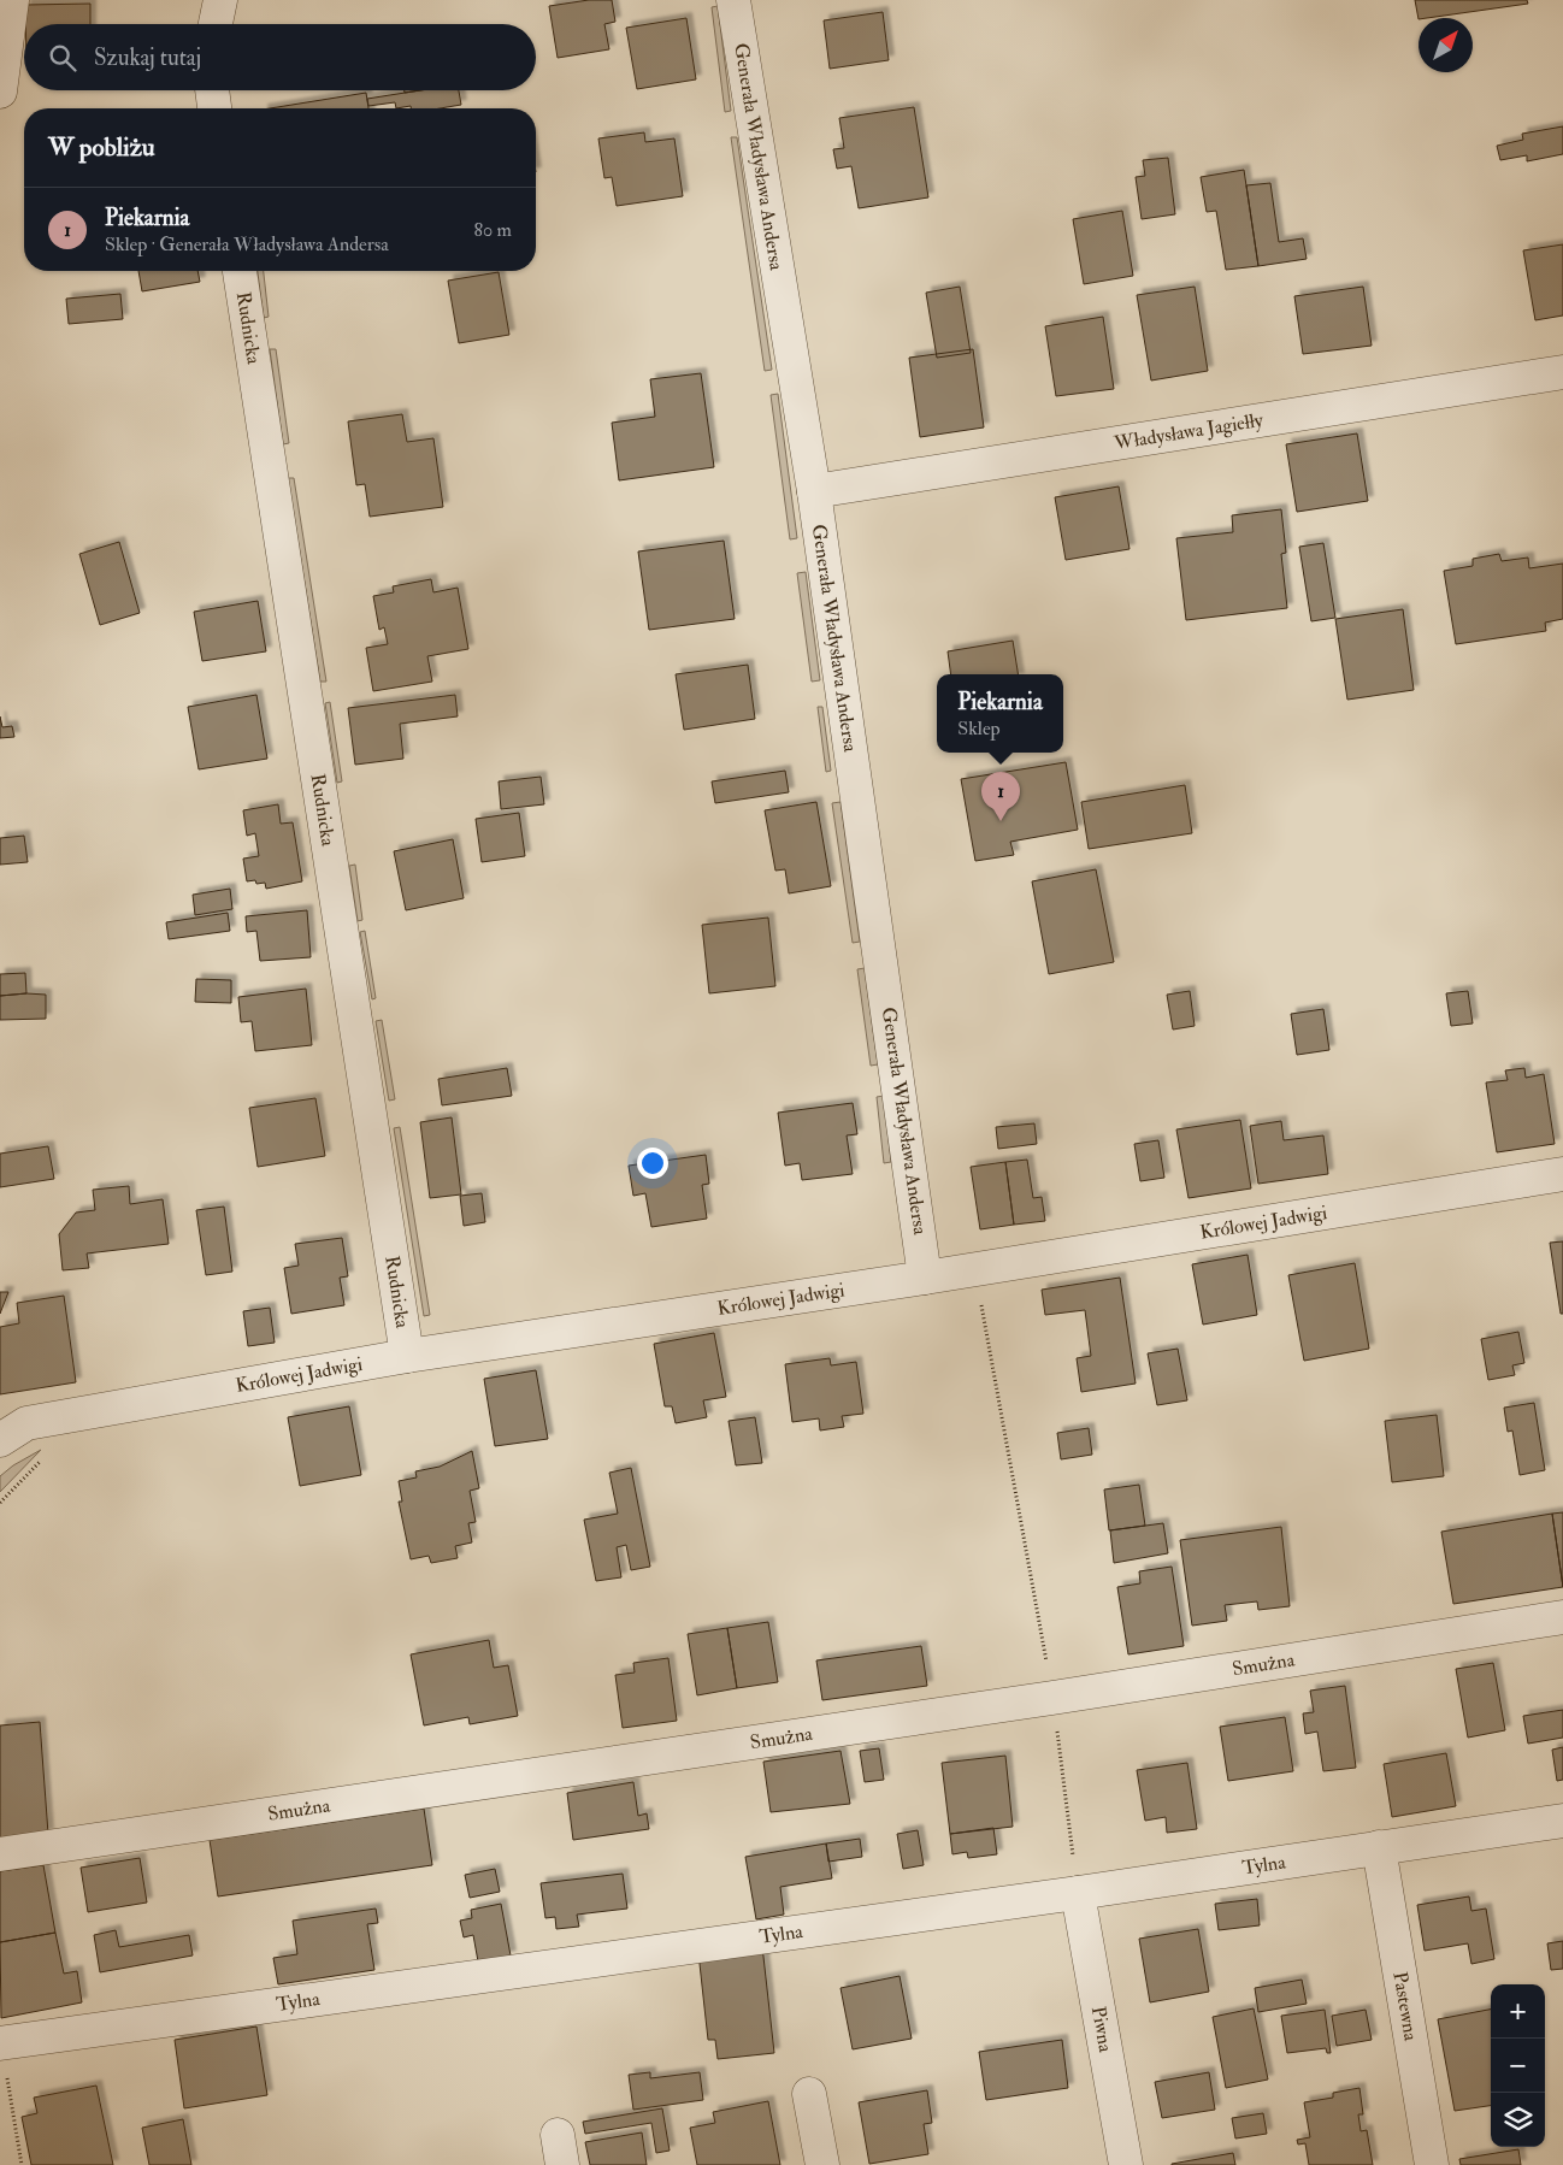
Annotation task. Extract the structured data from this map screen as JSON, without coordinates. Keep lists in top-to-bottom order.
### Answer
{
  "streets": {
    "street": [
      "Generała Władysława Andersa",
      "Rudnicka",
      "Władysława Jagiełły",
      "Królowej Jadwigi",
      "Smużna",
      "Tylna",
      "Pastewna",
      "Piwna"
    ]
  },
  "crossings": [
    ["Generała Władysława Andersa", "Władysława Jagiełły"],
    ["Generała Władysława Andersa", "Królowej Jadwigi"],
    ["Rudnicka", "Królowej Jadwigi"],
    ["Tylna", "Pastewna"],
    ["Tylna", "Piwna"]
  ],
  "north": "top right",
  "page": {
    "search": "Szukaj tutaj",
    "heading": "W pobliżu",
    "list": [
      {
        "mark": "1",
        "name": "Piekarnia",
        "note": "Sklep · Generała Władysława Andersa",
        "value": "80 m"
      }
    ],
    "popup": ["Piekarnia", "Sklep"],
    "pins": "1",
    "map_buttons": ["+", "−"]
  }
}
